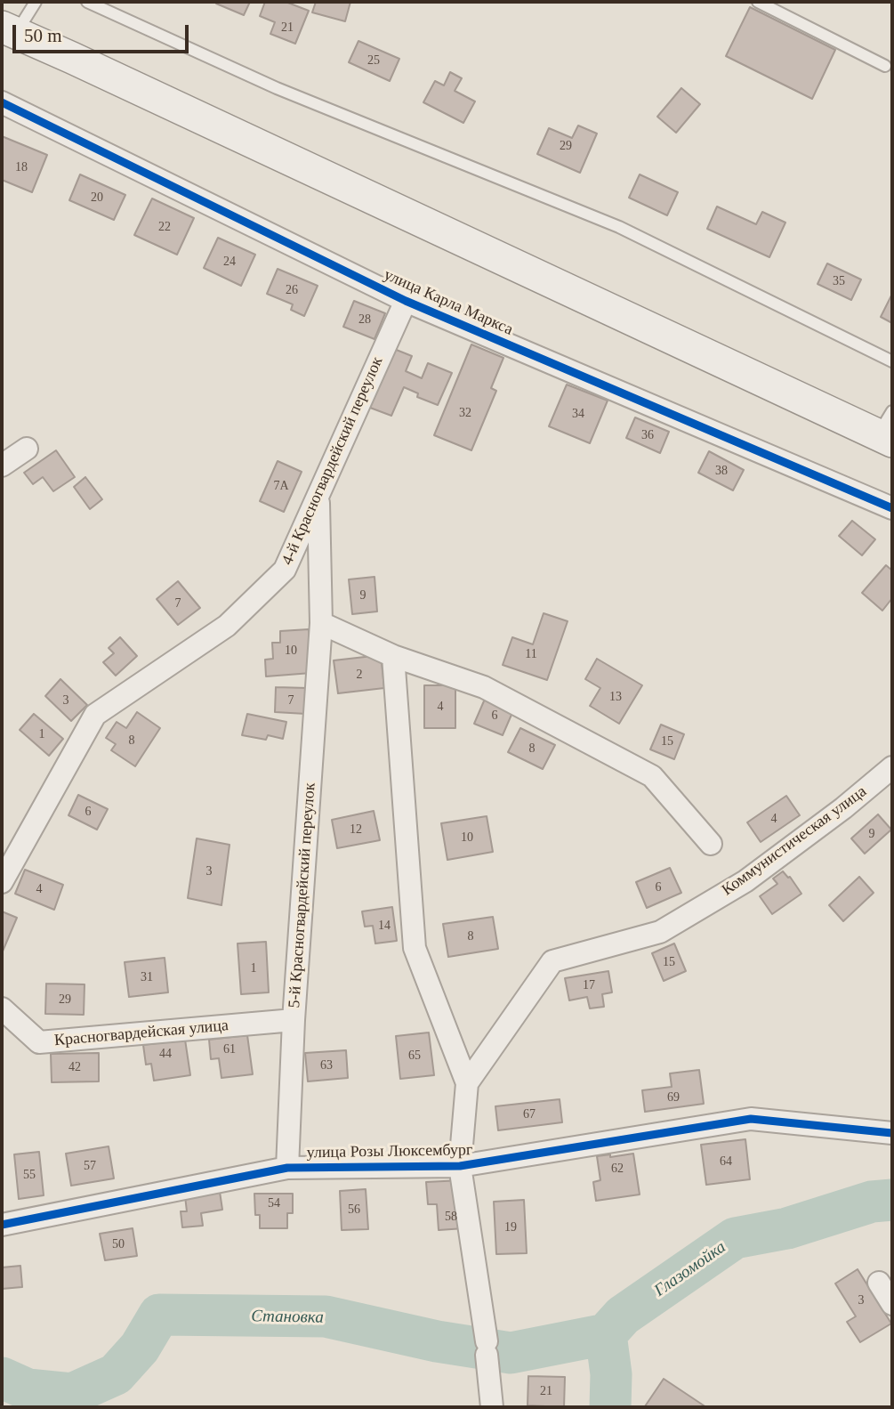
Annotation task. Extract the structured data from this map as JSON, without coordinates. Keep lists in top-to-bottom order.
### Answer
{
  "streets": {
    "street": [
      "улица Карла Маркса",
      "4-й Красногвардейский переулок",
      "Коммунистическая улица",
      "5-й Красногвардейский переулок",
      "Красногвардейская улица",
      "улица Розы Люксембург"
    ]
  },
  "crossings": [
    ["улица Карла Маркса", "4-й Красногвардейский переулок"],
    ["4-й Красногвардейский переулок", "5-й Красногвардейский переулок"],
    ["5-й Красногвардейский переулок", "Красногвардейская улица"],
    ["5-й Красногвардейский переулок", "улица Розы Люксембург"]
  ],
  "water": ["Глазомойка", "Становка"],
  "house_numbers": [
    "21",
    "25",
    "29",
    "18",
    "20",
    "22",
    "24",
    "35",
    "26",
    "28",
    "32",
    "34",
    "36",
    "38",
    "7А",
    "9",
    "7",
    "10",
    "11",
    "2",
    "13",
    "3",
    "7",
    "4",
    "6",
    "1",
    "8",
    "15",
    "8",
    "6",
    "4",
    "12",
    "9",
    "10",
    "3",
    "6",
    "4",
    "14",
    "8",
    "15",
    "1",
    "31",
    "17",
    "29",
    "61",
    "44",
    "65",
    "63",
    "42",
    "69",
    "67",
    "64",
    "57",
    "62",
    "55",
    "54",
    "56",
    "58",
    "19",
    "50",
    "3",
    "21"
  ],
  "scale_bar": "50 m"
}
